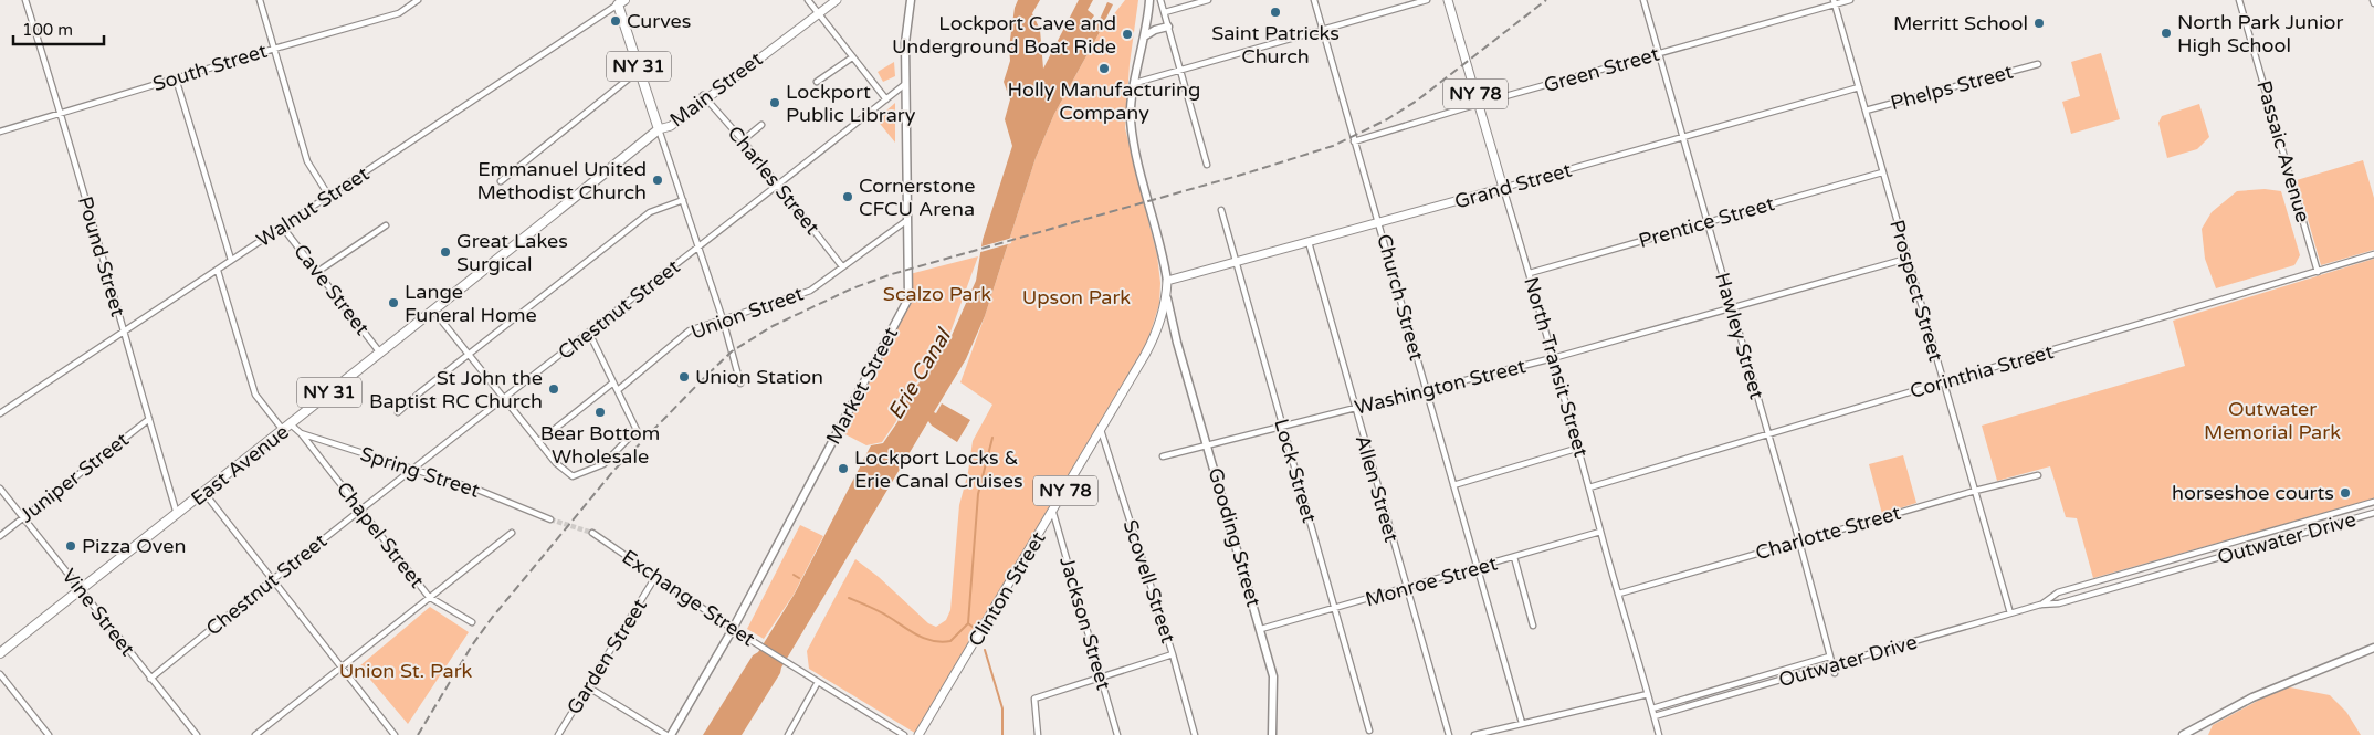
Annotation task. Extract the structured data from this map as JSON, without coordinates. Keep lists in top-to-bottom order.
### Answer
{
  "streets": {
    "highway": ["NY 31", "East Avenue"],
    "main road": [
      "Main Street",
      "NY 78",
      "Grand Street",
      "North Transit Street",
      "Gooding Street",
      "Clinton Street"
    ],
    "street": [
      "South Street",
      "Green Street",
      "Phelps Street",
      "Passaic Avenue",
      "Charles Street",
      "Walnut Street",
      "Prentice Street",
      "Pound Street",
      "Cave Street",
      "Prospect Street",
      "Church Street",
      "Chestnut Street",
      "Union Street",
      "Hawley Street",
      "Corinthia Street",
      "Market Street",
      "Washington Street",
      "Lock Street",
      "Spring Street",
      "Juniper Street",
      "Allen Street",
      "Charlotte Street",
      "Chapel Street",
      "Outwater Drive",
      "Scovell Street",
      "Monroe Street",
      "Exchange Street",
      "Vine Street",
      "Jackson Street",
      "Garden Street"
    ]
  },
  "crossings": [
    ["NY 31", "Main Street"],
    ["NY 31", "Walnut Street"],
    ["NY 31", "East Avenue"],
    ["South Street", "Pound Street"],
    ["Green Street", "Prospect Street"],
    ["Green Street", "Church Street"],
    ["Green Street", "Hawley Street"],
    ["Green Street", "North Transit Street"],
    ["Phelps Street", "Prospect Street"],
    ["Main Street", "Charles Street"],
    ["Main Street", "East Avenue"],
    ["Passaic Avenue", "Corinthia Street"],
    ["Charles Street", "Chestnut Street"],
    ["Charles Street", "Union Street"],
    ["Grand Street", "Prospect Street"],
    ["Grand Street", "Church Street"],
    ["Grand Street", "Hawley Street"],
    ["Grand Street", "North Transit Street"],
    ["Grand Street", "Lock Street"],
    ["Grand Street", "Allen Street"],
    ["Grand Street", "Gooding Street"],
    ["Walnut Street", "Pound Street"],
    ["Walnut Street", "Cave Street"],
    ["Prentice Street", "Prospect Street"],
    ["Prentice Street", "Hawley Street"],
    ["Prentice Street", "North Transit Street"],
    ["Pound Street", "East Avenue"],
    ["Pound Street", "Juniper Street"],
    ["Cave Street", "East Avenue"],
    ["Prospect Street", "Corinthia Street"],
    ["Prospect Street", "Washington Street"],
    ["Prospect Street", "Charlotte Street"],
    ["Prospect Street", "Outwater Drive"],
    ["Church Street", "Washington Street"],
    ["Church Street", "Monroe Street"],
    ["Chestnut Street", "Market Street"],
    ["Chestnut Street", "Spring Street"],
    ["Chestnut Street", "Chapel Street"],
    ["Chestnut Street", "Vine Street"],
    ["Union Street", "Market Street"],
    ["Hawley Street", "Corinthia Street"],
    ["Hawley Street", "Washington Street"],
    ["Hawley Street", "Charlotte Street"],
    ["Hawley Street", "Outwater Drive"],
    ["North Transit Street", "Corinthia Street"],
    ["North Transit Street", "Washington Street"],
    ["North Transit Street", "Charlotte Street"],
    ["North Transit Street", "Outwater Drive"],
    ["North Transit Street", "Monroe Street"],
    ["Market Street", "Exchange Street"],
    ["Washington Street", "Lock Street"],
    ["Washington Street", "Allen Street"],
    ["Washington Street", "Gooding Street"],
    ["East Avenue", "Spring Street"],
    ["East Avenue", "Vine Street"],
    ["Lock Street", "Monroe Street"],
    ["Spring Street", "Chapel Street"],
    ["Juniper Street", "Vine Street"],
    ["Allen Street", "Monroe Street"],
    ["Gooding Street", "Monroe Street"],
    ["Gooding Street", "Clinton Street"],
    ["Scovell Street", "Clinton Street"],
    ["Clinton Street", "Jackson Street"],
    ["Exchange Street", "Garden Street"]
  ],
  "water": ["Erie Canal"],
  "parks": [
    "Scalzo Park",
    "Upson Park",
    "Outwater Memorial Park",
    "Union St. Park"
  ],
  "places": [
    "Saint Patricks Church",
    "Curves",
    "Merritt School",
    "North Park Junior High School",
    "Lockport Cave and Underground Boat Ride",
    "Holly Manufacturing Company",
    "Lockport Public Library",
    "Emmanuel United Methodist Church",
    "Cornerstone CFCU Arena",
    "Great Lakes Surgical",
    "Lange Funeral Home",
    "Union Station",
    "St John the Baptist RC Church",
    "Bear Bottom Wholesale",
    "Lockport Locks & Erie Canal Cruises",
    "horseshoe courts",
    "Pizza Oven"
  ],
  "scale_bar": "100 m"
}
